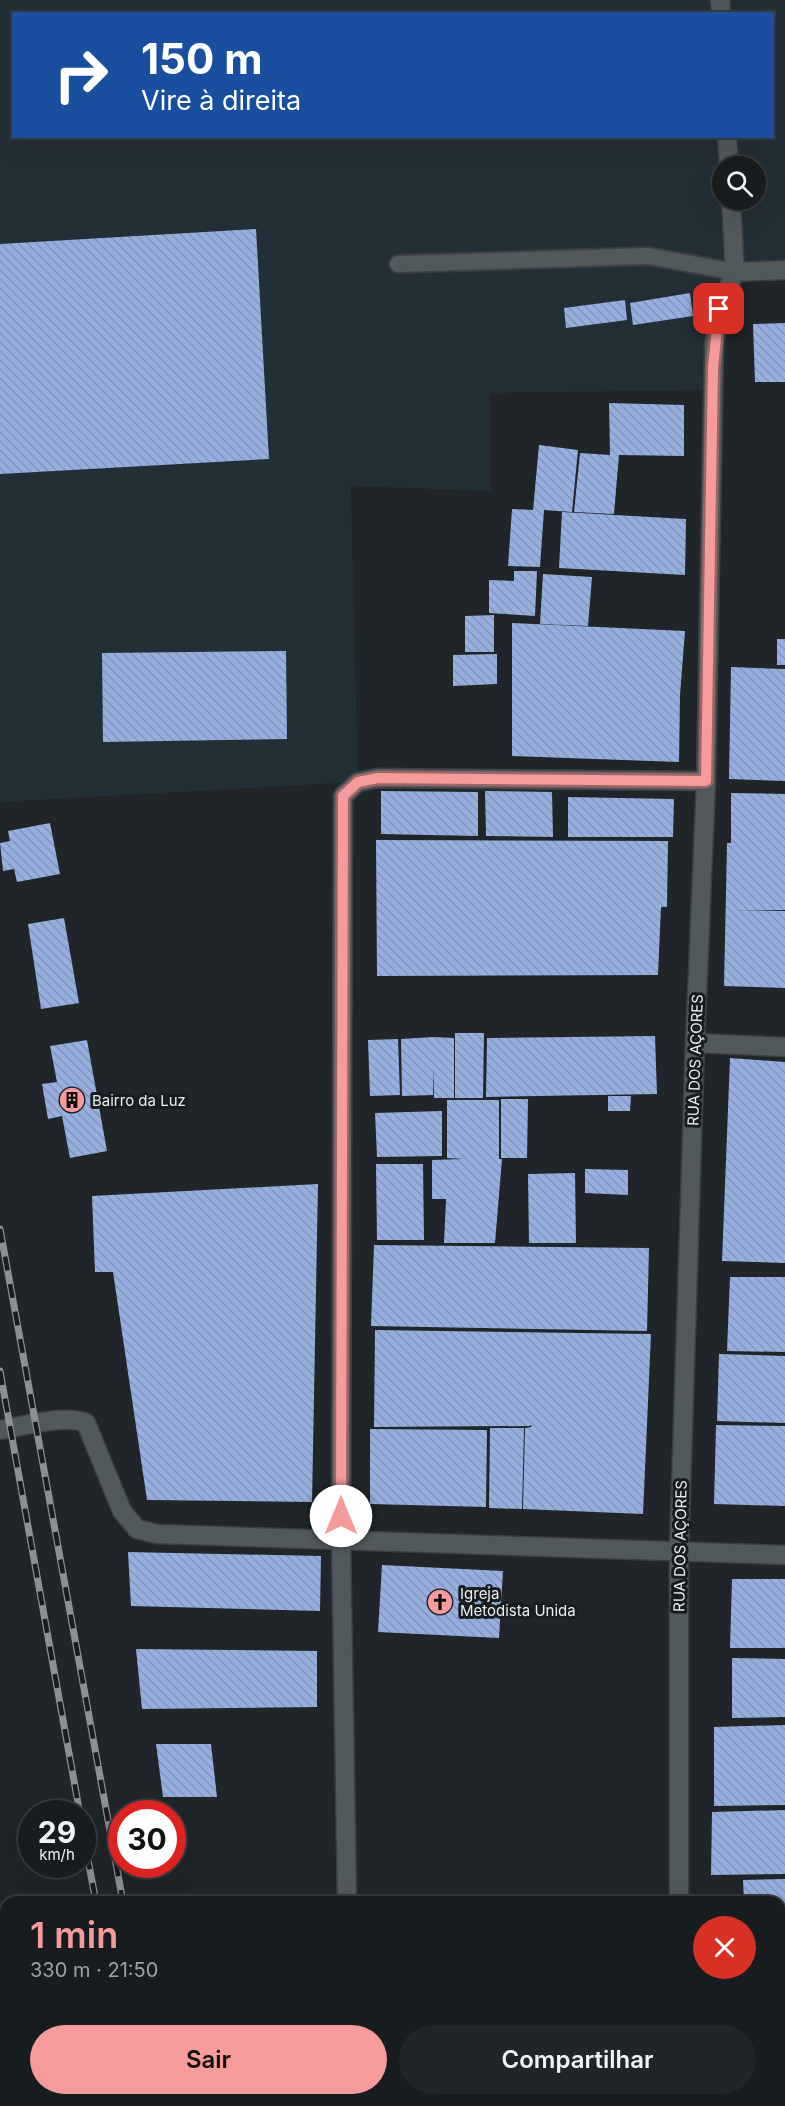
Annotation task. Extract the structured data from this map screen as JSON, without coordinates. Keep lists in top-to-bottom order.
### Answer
{
  "streets": {
    "street": ["RUA DOS AÇORES"]
  },
  "places": {
    "building": ["Bairro da Luz"],
    "church": ["Igreja Metodista Unida"]
  },
  "page": {
    "turn": ["150 m", "Vire à direita"],
    "speed": "29 km/h",
    "limit": "30",
    "heading": ["1 min", "330 m · 21:50"],
    "buttons": ["Sair", "Compartilhar"]
  }
}
